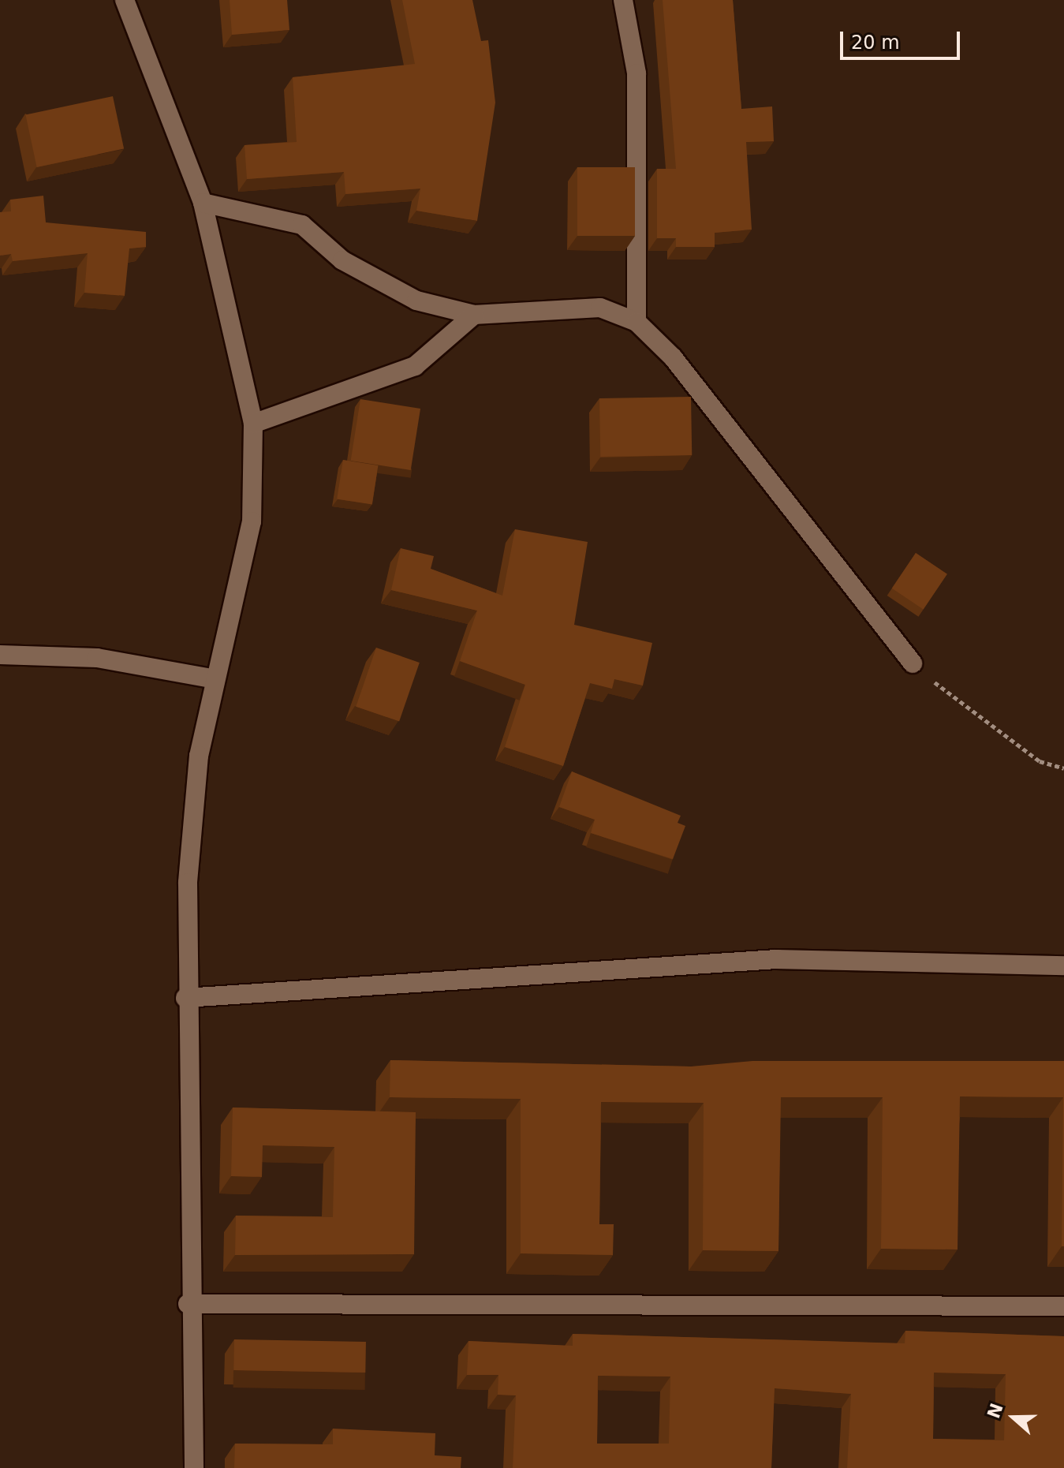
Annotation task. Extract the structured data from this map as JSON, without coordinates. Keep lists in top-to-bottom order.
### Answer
{
  "scale_bar": "20 m",
  "north": "left"
}
